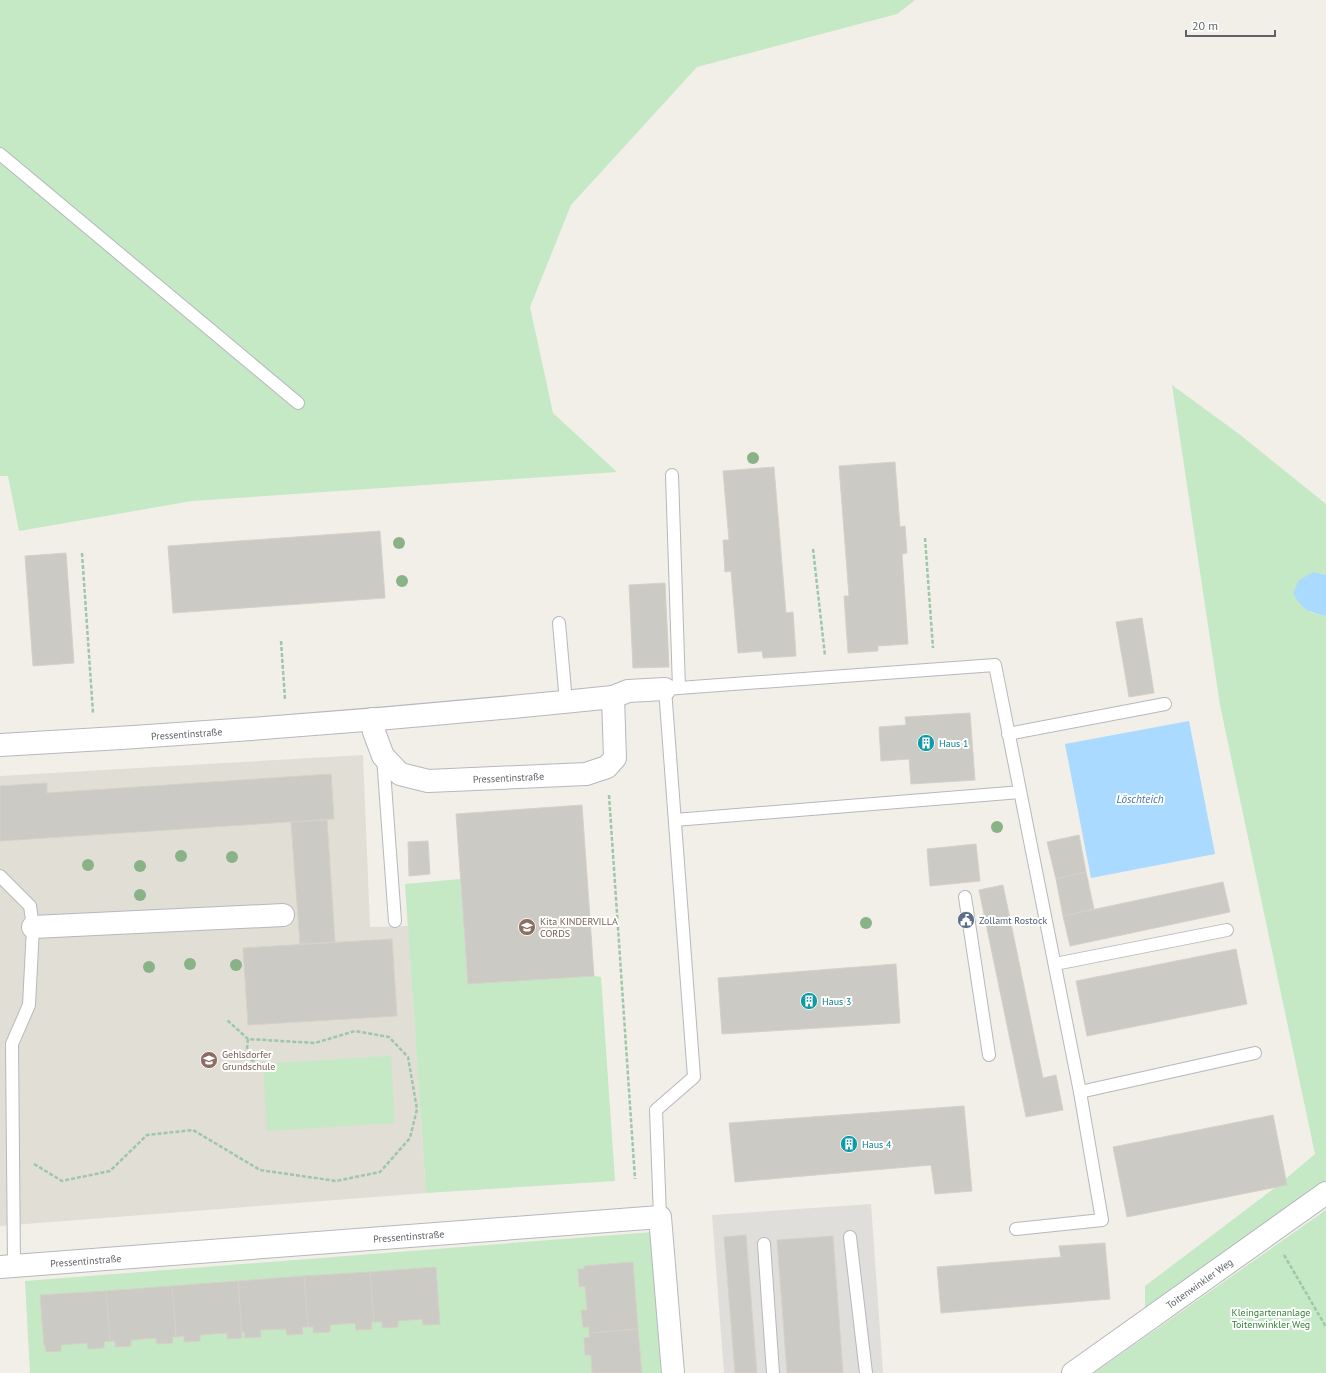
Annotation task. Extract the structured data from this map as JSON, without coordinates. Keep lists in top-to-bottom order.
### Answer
{
  "streets": {
    "street": ["Pressentinstraße", "Toitenwinkler Weg"]
  },
  "water": ["Löschteich"],
  "parks": ["Kleingartenanlage Toitenwinkler Weg"],
  "places": {
    "building": ["Haus 1", "Haus 3", "Haus 4"],
    "public building": ["Zollamt Rostock"],
    "school or university": ["Kita KINDERVILLA CORDS", "Gehlsdorfer Grundschule"]
  },
  "scale_bar": "20 m"
}
